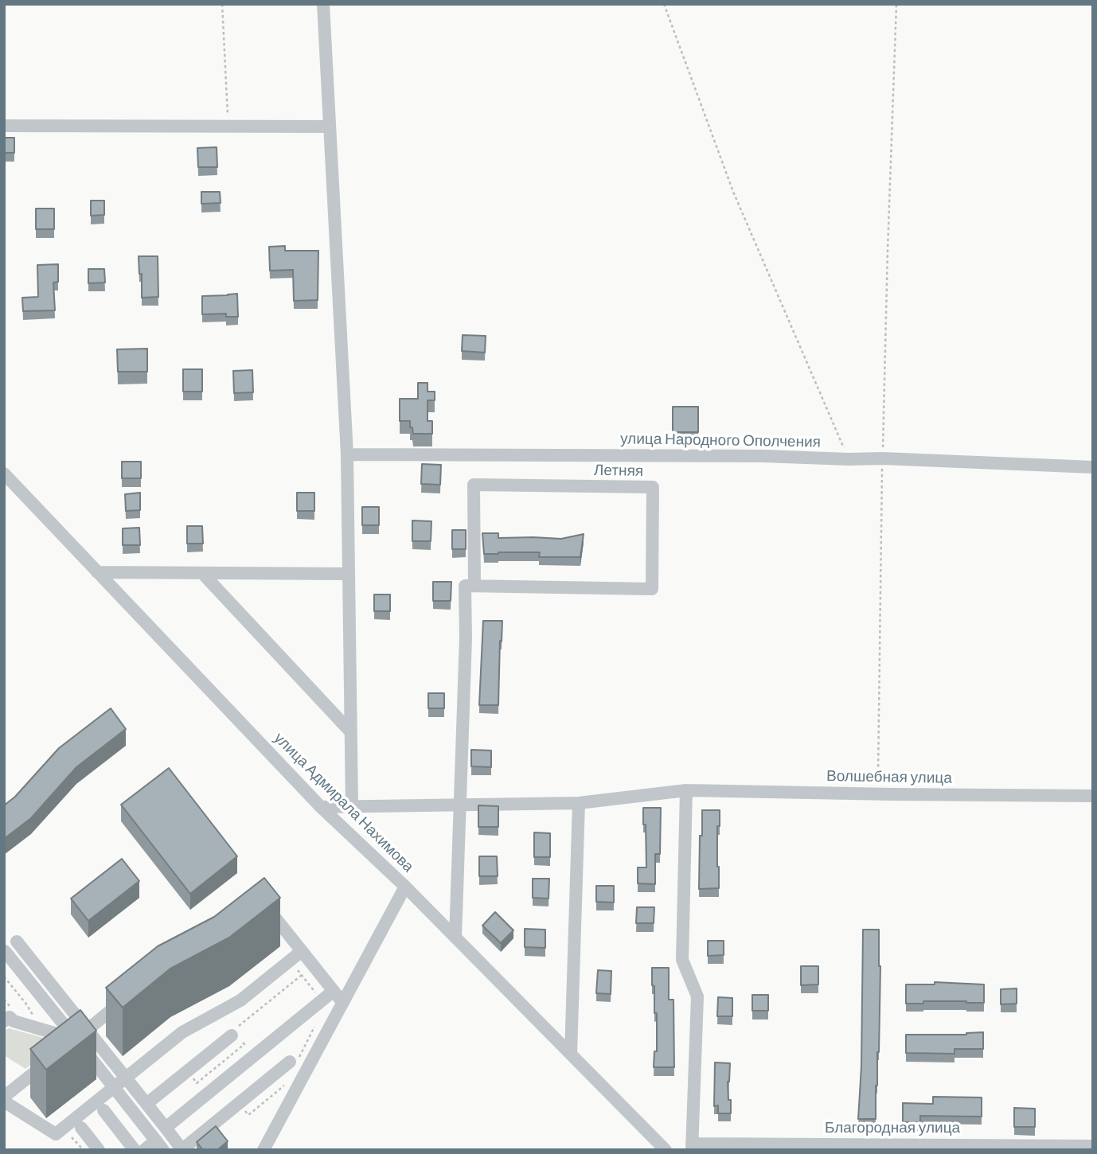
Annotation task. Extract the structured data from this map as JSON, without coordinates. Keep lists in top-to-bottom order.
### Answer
{
  "streets": {
    "street": [
      "улица Народного Ополчения",
      "Летняя",
      "Волшебная улица",
      "улица Адмирала Нахимова",
      "Благородная улица"
    ]
  },
  "crossings": [
    ["Летняя", "Волшебная улица"],
    ["Летняя", "улица Адмирала Нахимова"],
    ["Волшебная улица", "улица Адмирала Нахимова"]
  ]
}
